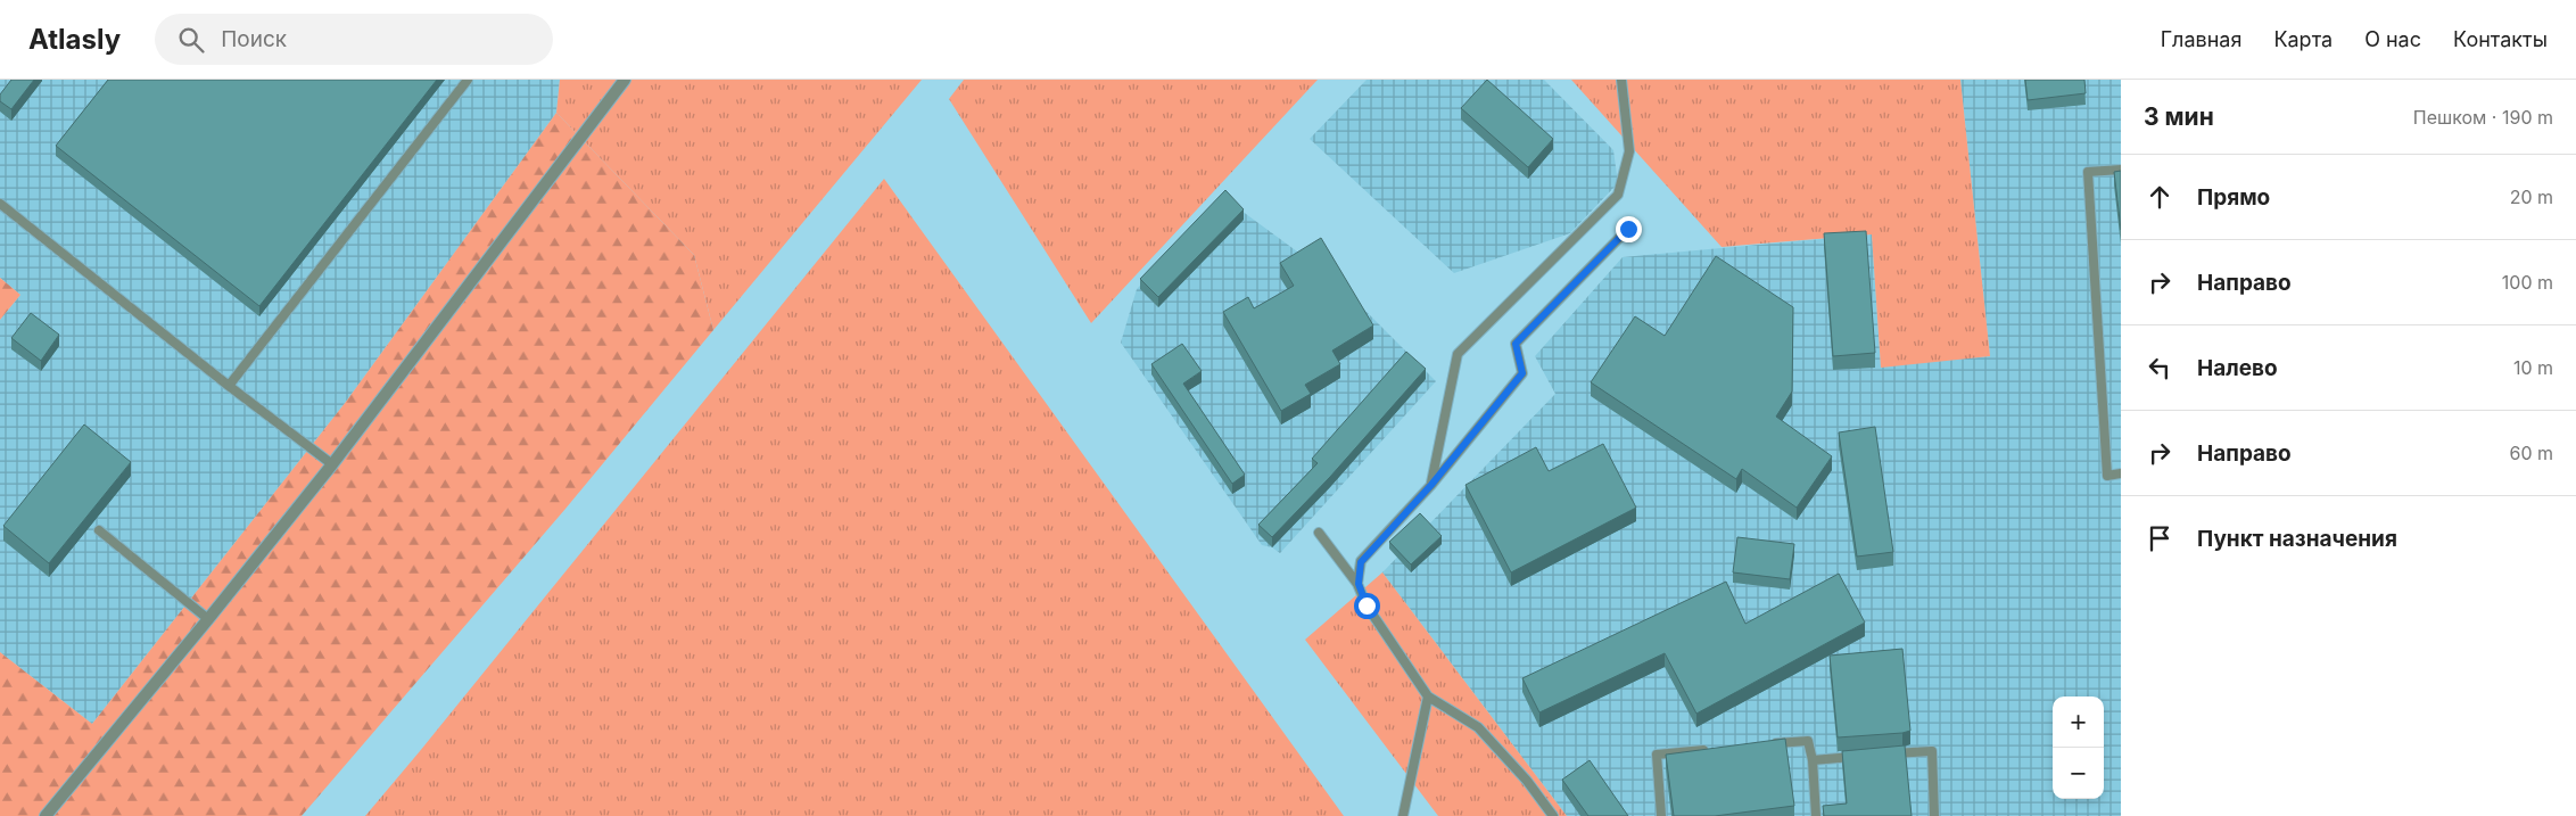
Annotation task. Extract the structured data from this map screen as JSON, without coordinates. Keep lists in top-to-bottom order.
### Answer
{
  "page": {
    "header": "Atlasly",
    "search": "Поиск",
    "nav": [
      "Главная",
      "Карта",
      "О нас",
      "Контакты"
    ],
    "heading": ["3 мин", "Пешком · 190 m"],
    "list": [
      ["Прямо", "20 m"],
      ["Направо", "100 m"],
      ["Налево", "10 m"],
      ["Направо", "60 m"],
      "Пункт назначения"
    ],
    "map_buttons": ["+", "−"]
  }
}
